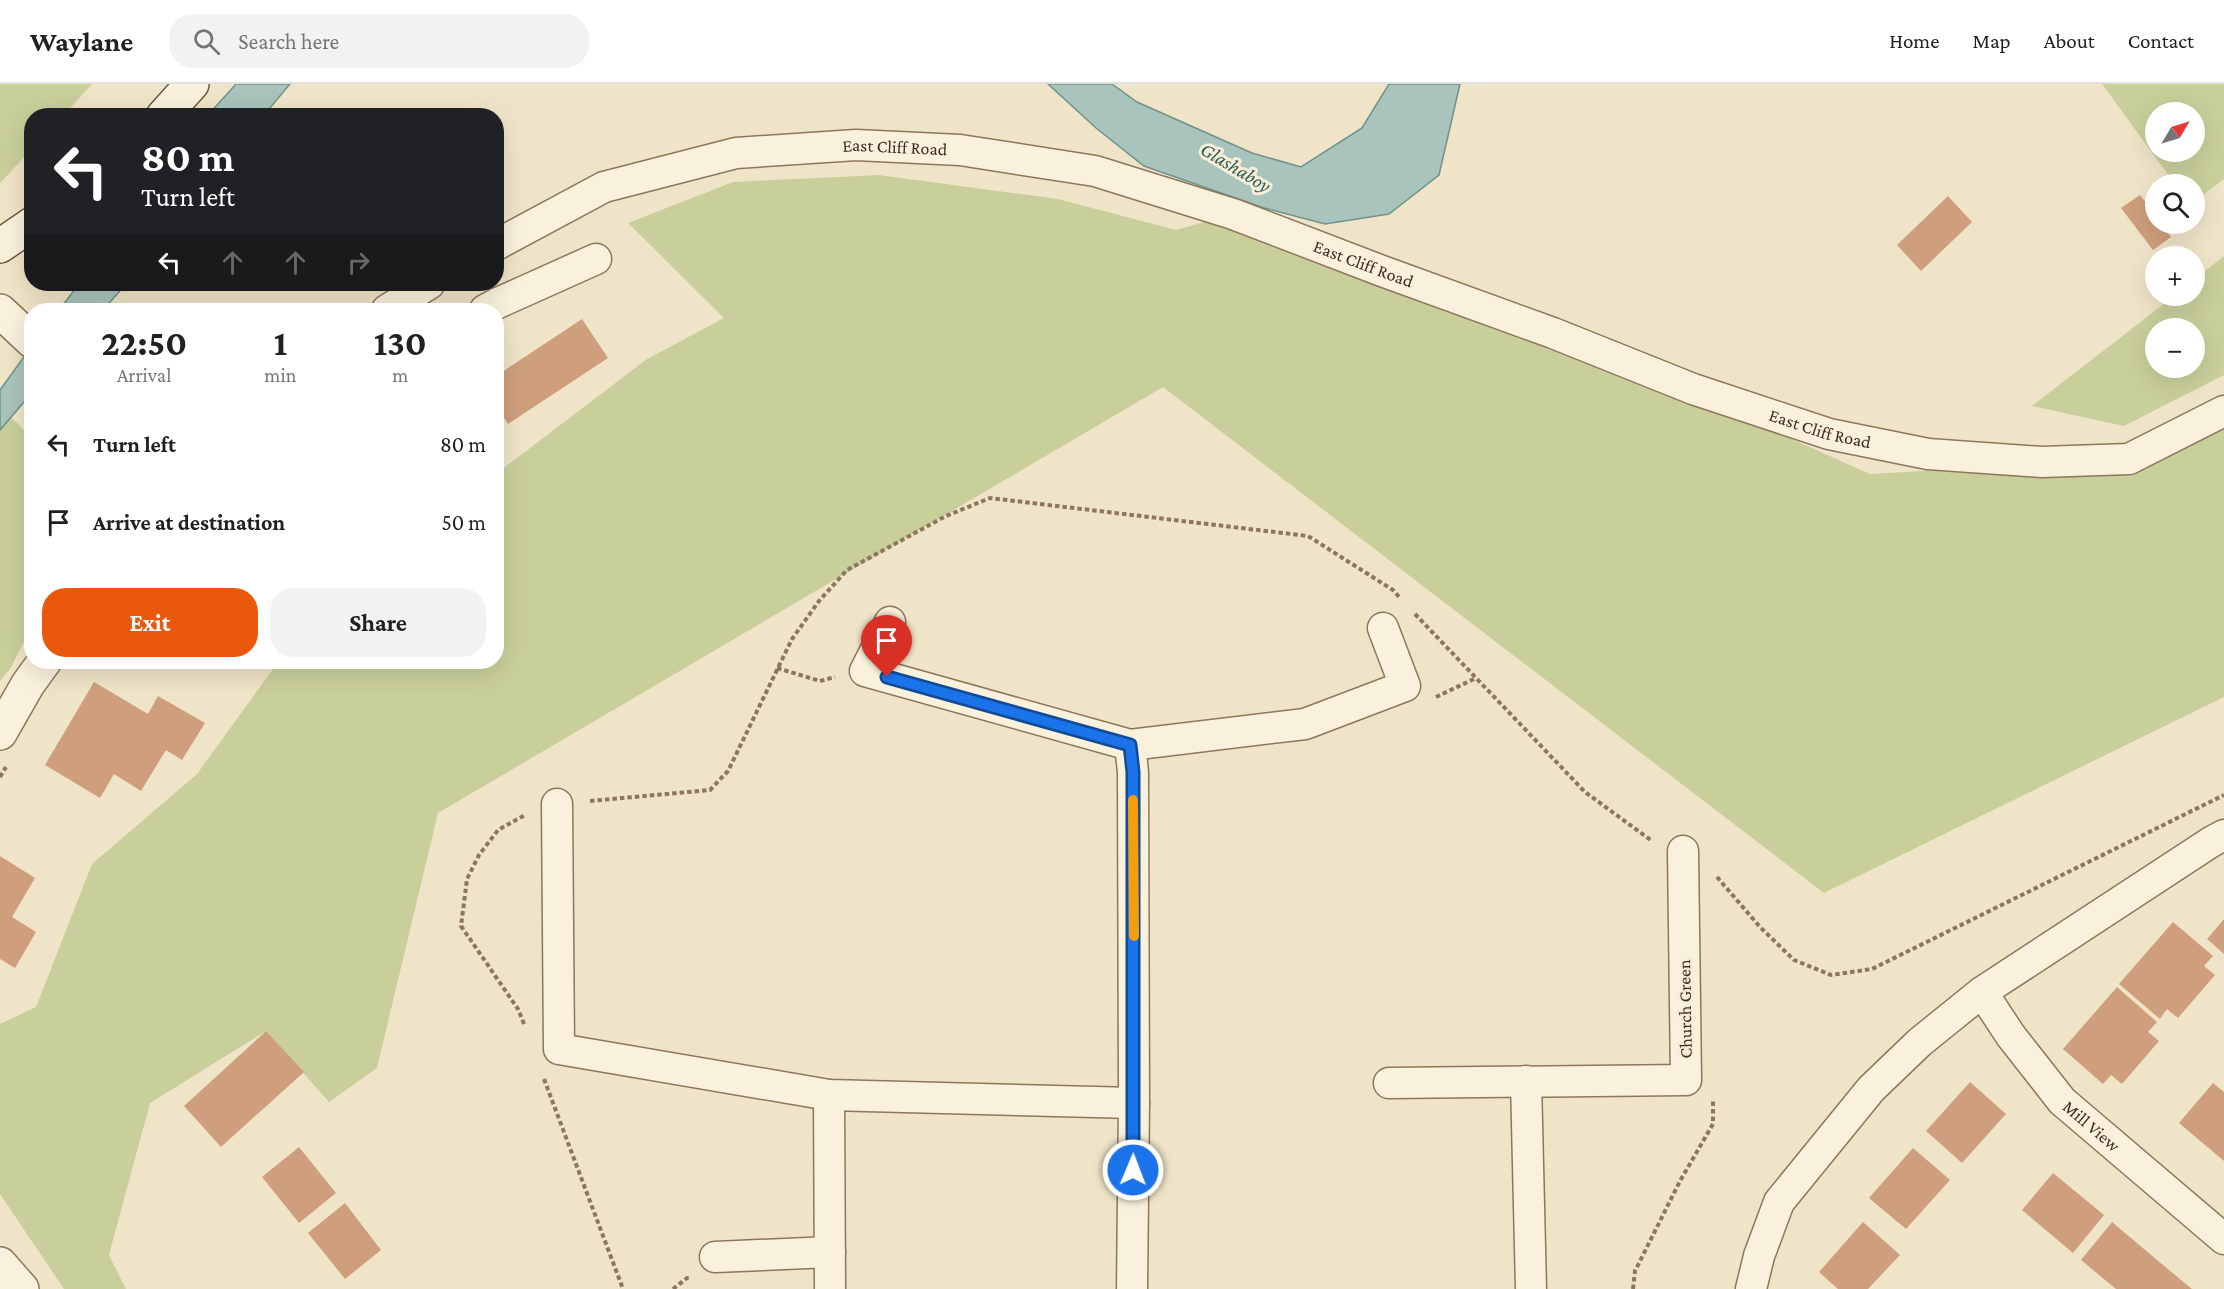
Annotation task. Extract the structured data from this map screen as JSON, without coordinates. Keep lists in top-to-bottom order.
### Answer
{
  "streets": {
    "street": ["East Cliff Road", "Church Green", "Mill View"]
  },
  "water": ["Glashaboy"],
  "north": "top right",
  "page": {
    "header": "Waylane",
    "search": "Search here",
    "nav": [
      "Home",
      "Map",
      "About",
      "Contact"
    ],
    "map_buttons": ["+", "−"],
    "turn": ["80 m", "Turn left"],
    "eta": [
      "22:50",
      "Arrival",
      "1",
      "min",
      "130",
      "m"
    ],
    "list": [
      {
        "name": "Turn left",
        "value": "80 m"
      },
      {
        "name": "Arrive at destination",
        "value": "50 m"
      }
    ],
    "buttons": ["Exit", "Share"]
  }
}
